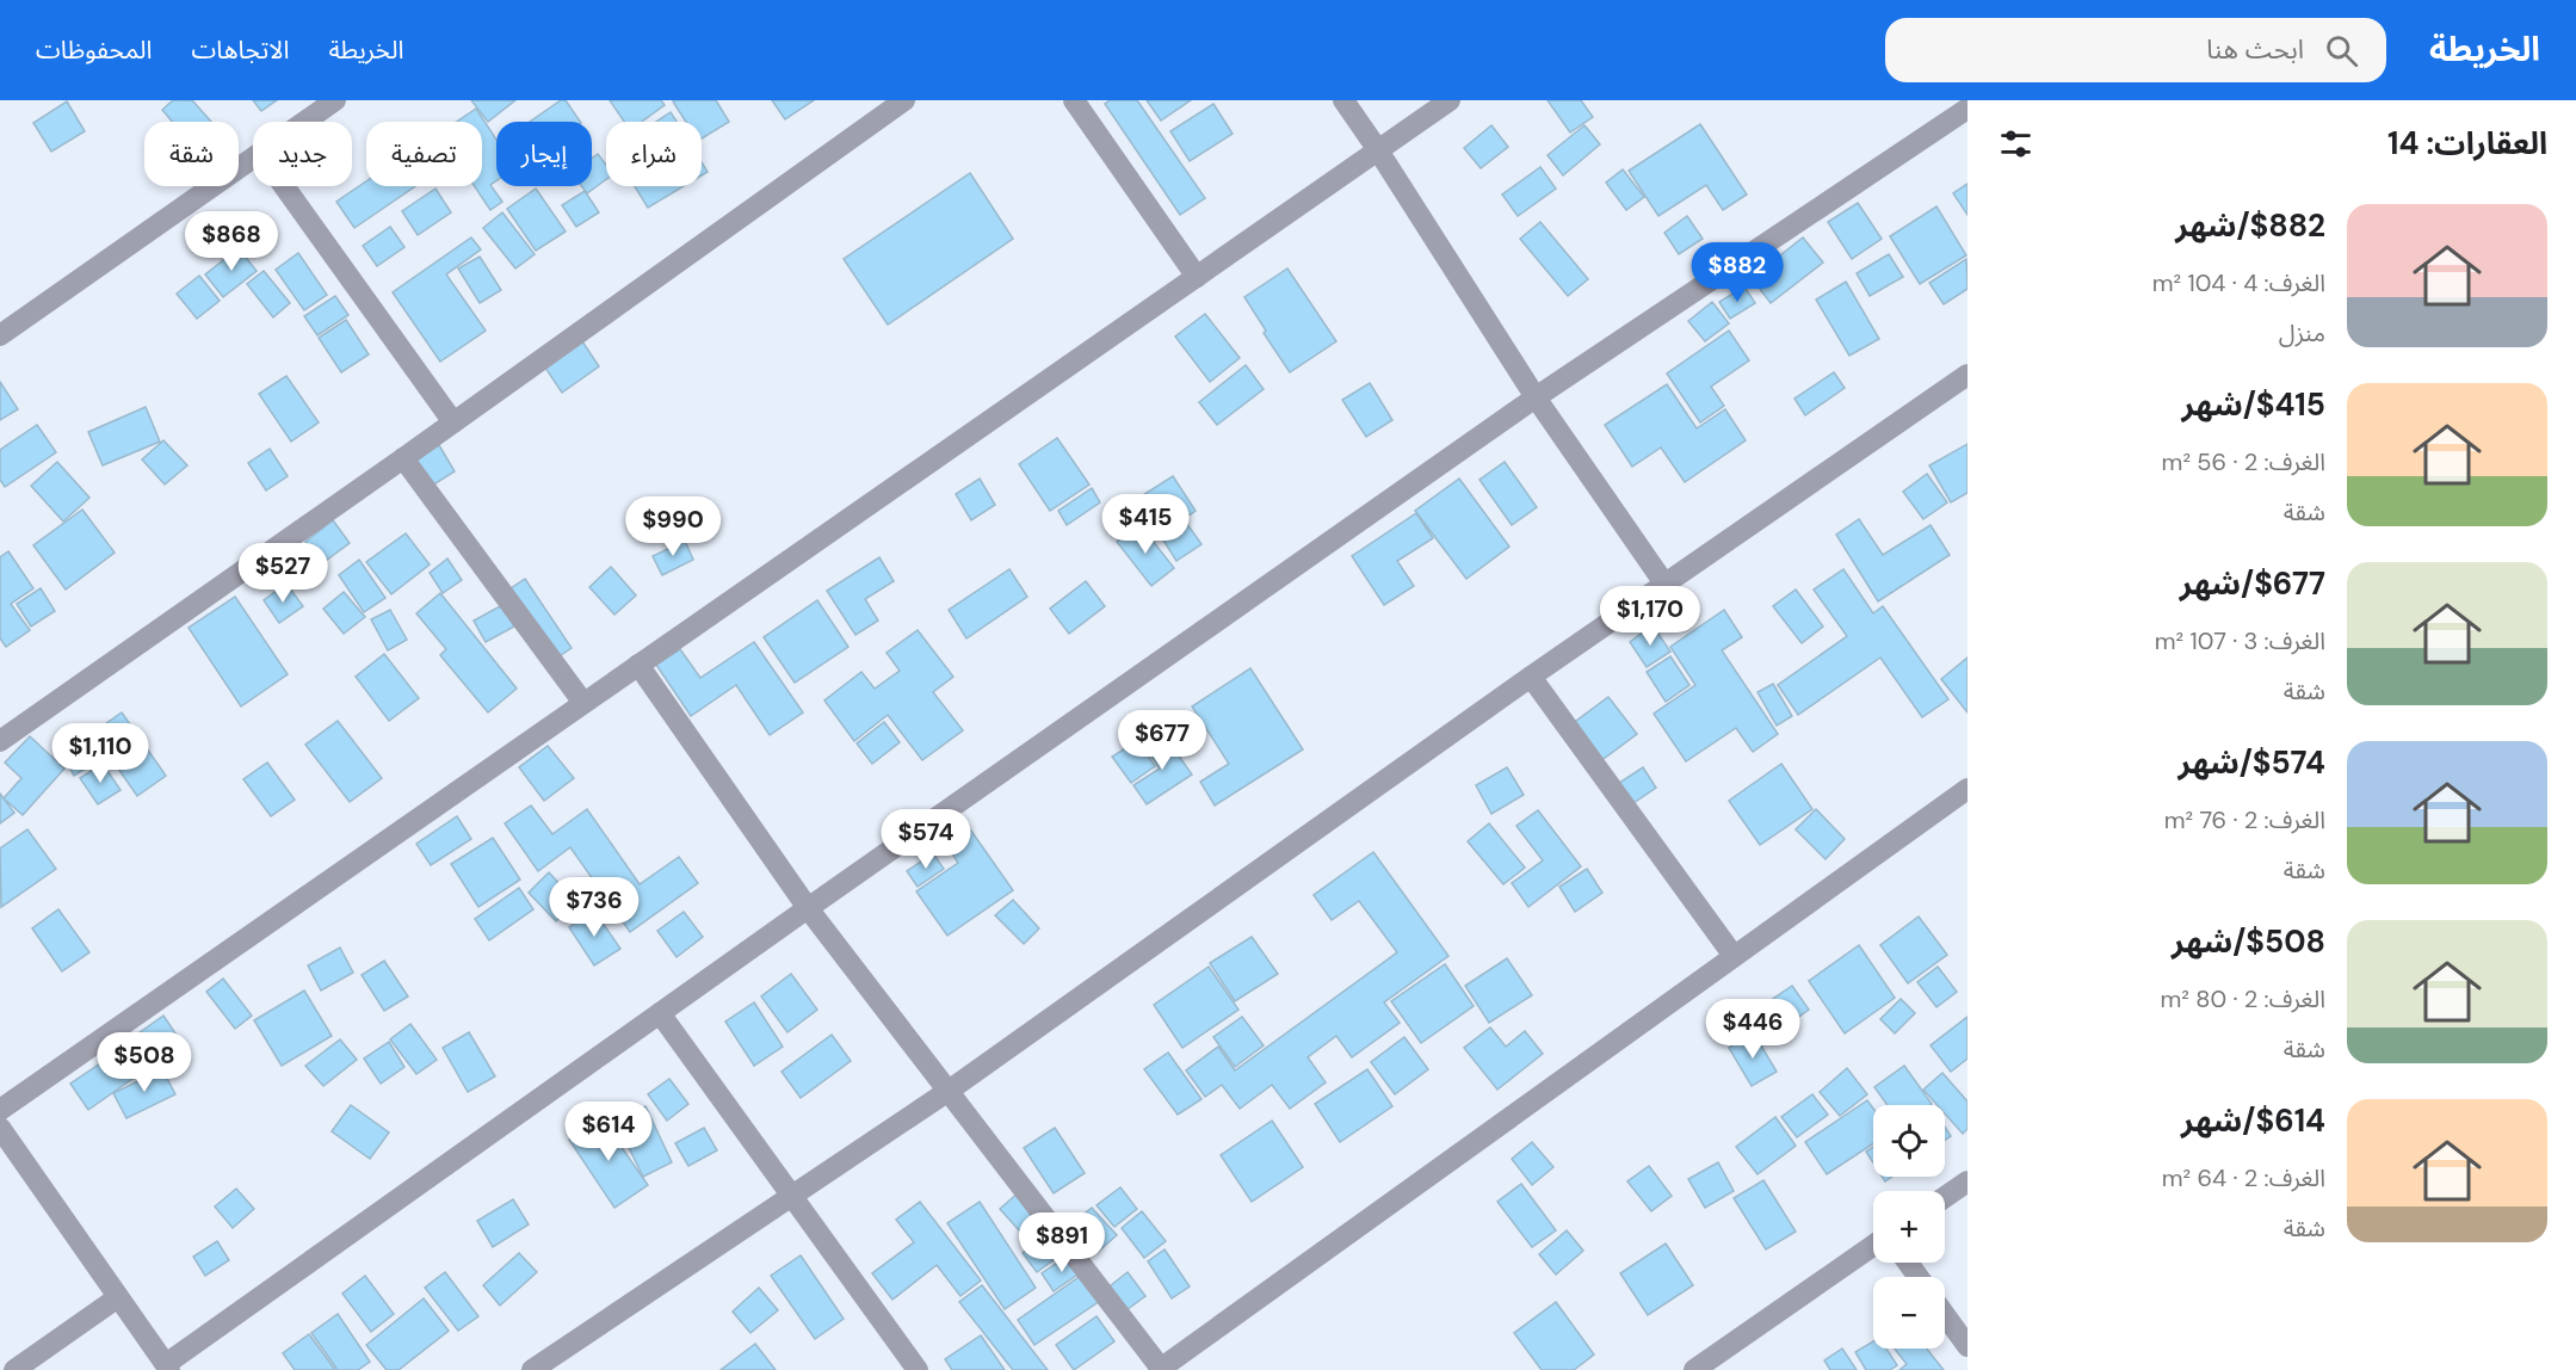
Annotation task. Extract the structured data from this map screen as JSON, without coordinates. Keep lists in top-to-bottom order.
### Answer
{
  "page": {
    "header": "الخريطة",
    "search": "ابحث هنا",
    "nav": ["الخريطة", "الاتجاهات", "المحفوظات"],
    "heading": "العقارات: 14",
    "chip": [
      "شراء",
      "إيجار",
      "تصفية",
      "جديد",
      "شقة"
    ],
    "list": [
      {
        "name": "$882/شهر",
        "note": "الغرف: 4 · 104 m² · منزل"
      },
      {
        "name": "$415/شهر",
        "note": "الغرف: 2 · 56 m² · شقة"
      },
      {
        "name": "$677/شهر",
        "note": "الغرف: 3 · 107 m² · شقة"
      },
      {
        "name": "$574/شهر",
        "note": "الغرف: 2 · 76 m² · شقة"
      },
      {
        "name": "$508/شهر",
        "note": "الغرف: 2 · 80 m² · شقة"
      },
      {
        "name": "$614/شهر",
        "note": "الغرف: 2 · 64 m² · شقة"
      }
    ],
    "price": [
      "$868",
      "$882",
      "$415",
      "$990",
      "$527",
      "$1,170",
      "$677",
      "$1,110",
      "$574",
      "$736",
      "$446",
      "$508",
      "$614",
      "$891"
    ],
    "map_buttons": ["+", "−"]
  }
}
